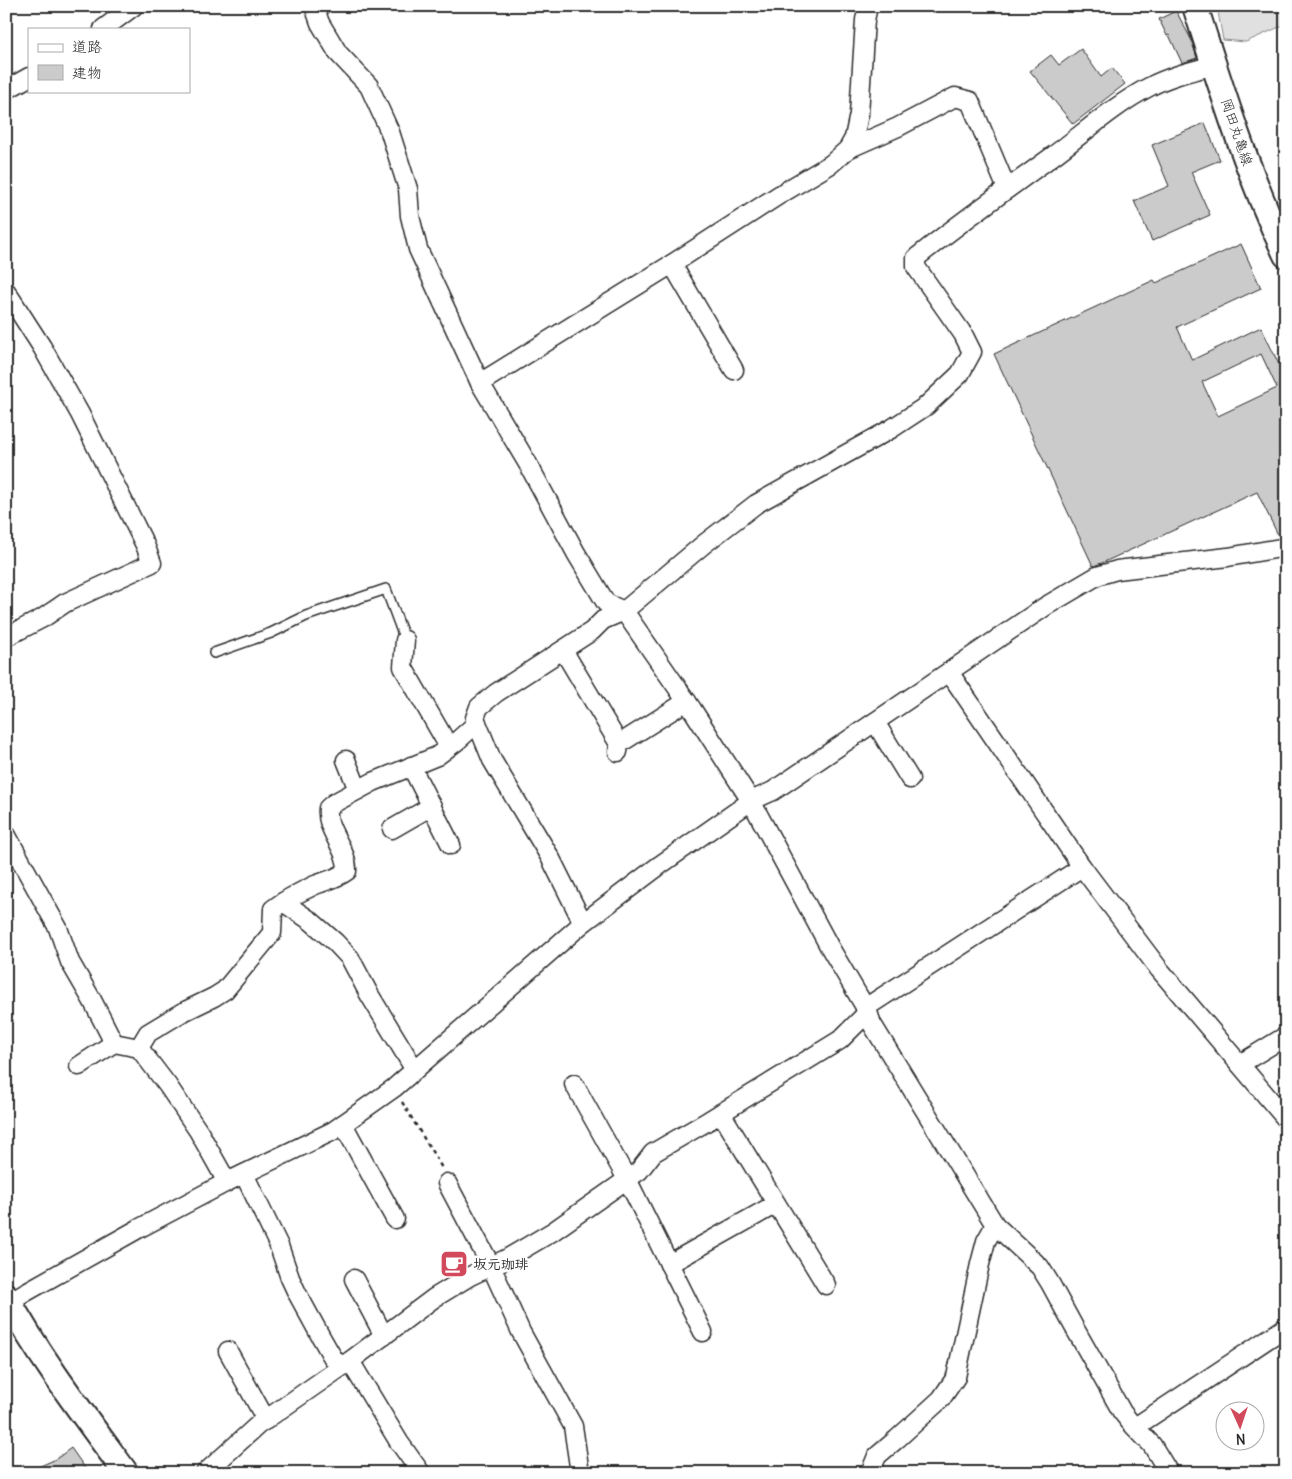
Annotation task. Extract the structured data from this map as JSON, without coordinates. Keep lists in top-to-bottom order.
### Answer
{
  "streets": {
    "main road": ["岡田丸亀線"]
  },
  "places": {
    "cafe": ["坂元珈琲"]
  },
  "legend": ["道路", "建物"],
  "north": "bottom"
}
